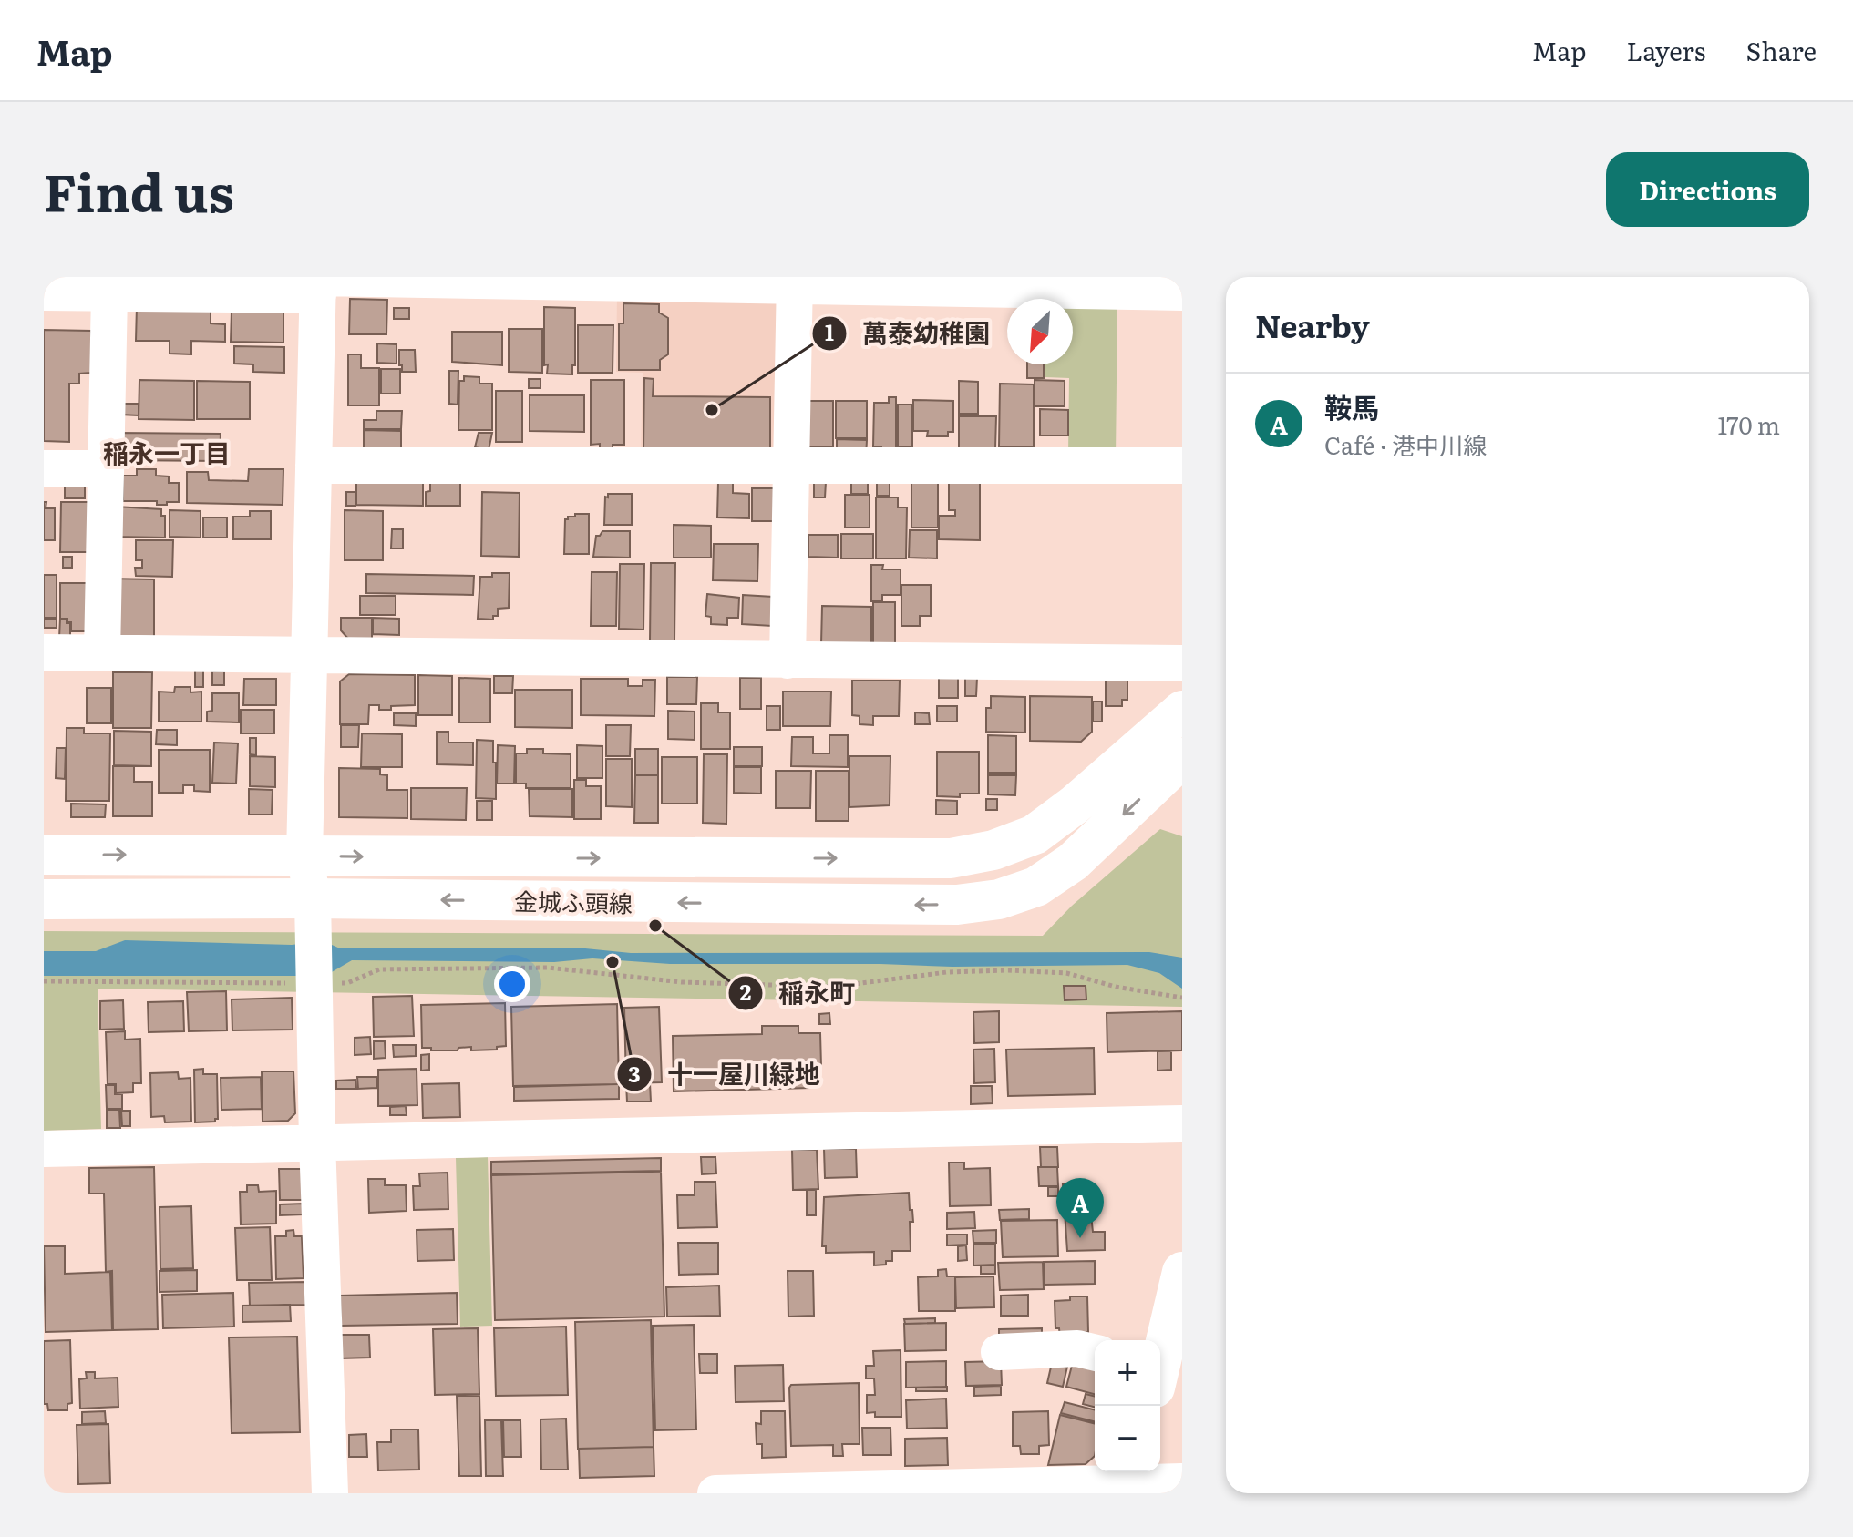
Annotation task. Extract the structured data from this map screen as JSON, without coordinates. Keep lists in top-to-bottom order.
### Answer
{
  "streets": {
    "main road": ["金城ふ頭線"]
  },
  "districts": ["稲永一丁目"],
  "places": ["萬泰幼稚園", "稲永町", "十一屋川緑地"],
  "north": "bottom left",
  "page": {
    "header": "Map",
    "nav": ["Map", "Layers", "Share"],
    "title": "Find us",
    "buttons": "Directions",
    "heading": "Nearby",
    "list": [
      {
        "mark": "A",
        "name": "鞍馬",
        "note": "Café · 港中川線",
        "value": "170 m"
      }
    ],
    "pins": "A",
    "map_buttons": ["+", "−"]
  }
}
